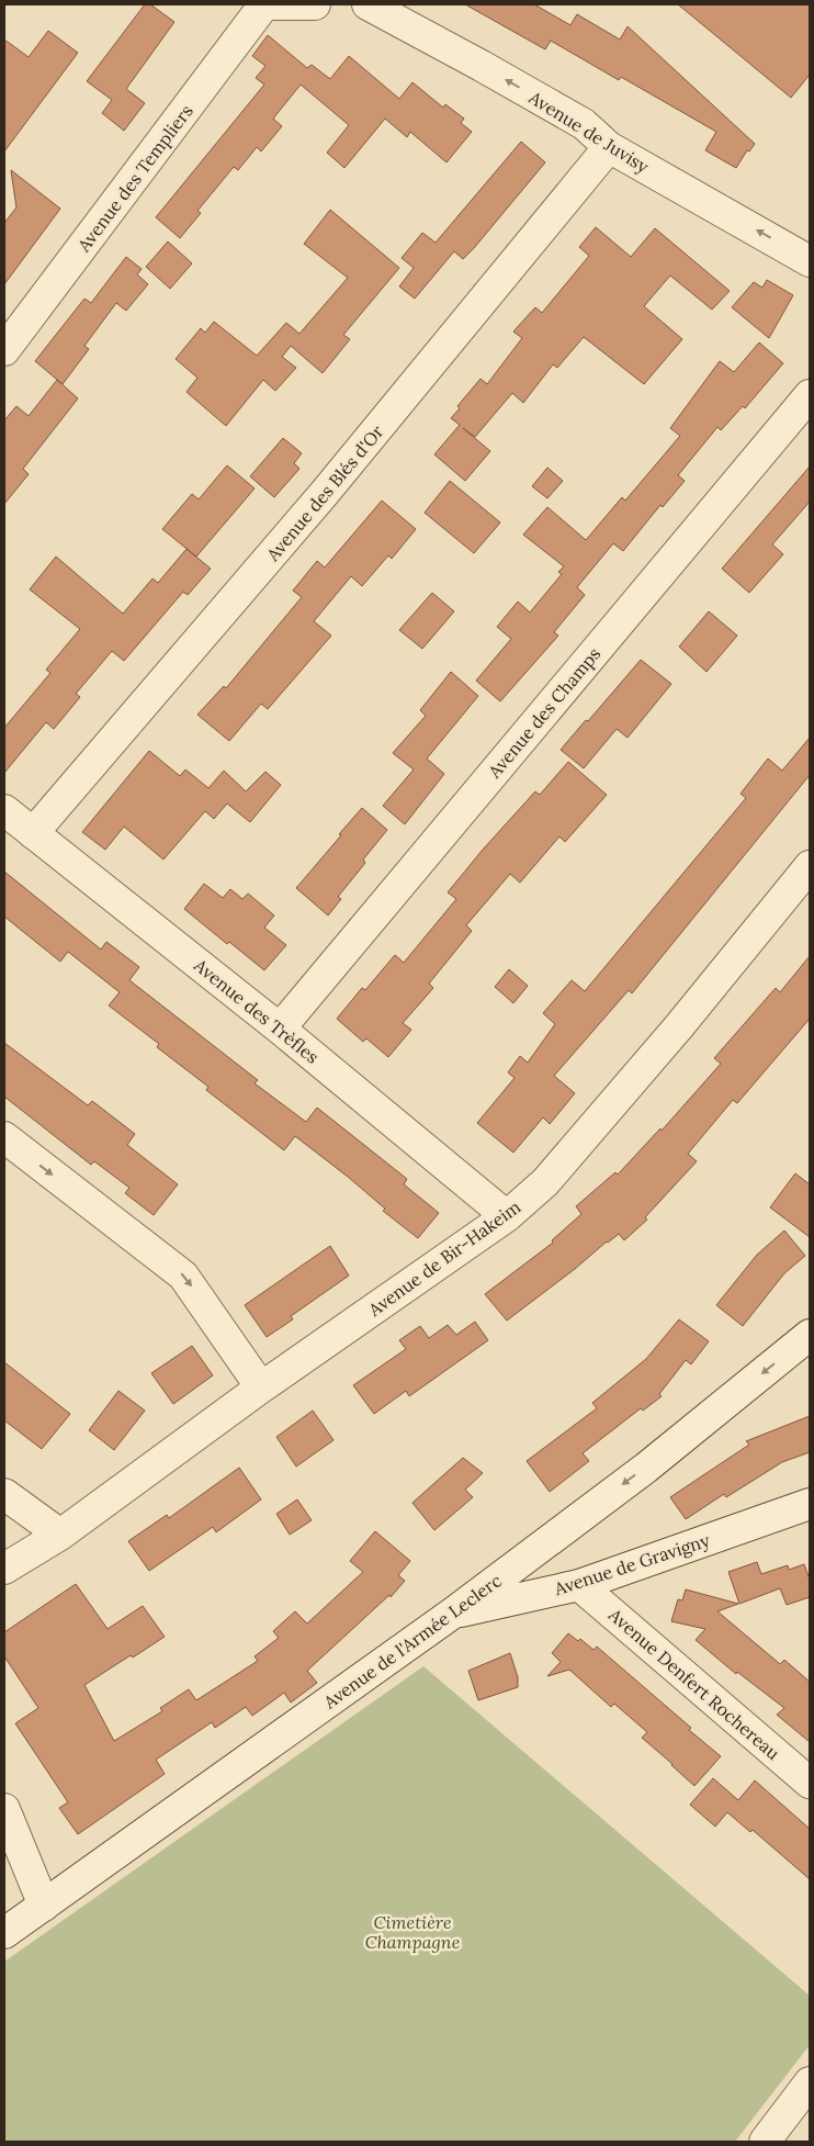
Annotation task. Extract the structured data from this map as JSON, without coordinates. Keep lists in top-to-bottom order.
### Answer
{
  "streets": {
    "street": [
      "Avenue de Juvisy",
      "Avenue des Templiers",
      "Avenue des Blés d'Or",
      "Avenue des Champs",
      "Avenue des Trèfles",
      "Avenue de Bir-Hakeim",
      "Avenue de Gravigny",
      "Avenue de l'Armée Leclerc",
      "Avenue Denfert Rochereau"
    ]
  },
  "crossings": [
    ["Avenue de Juvisy", "Avenue des Blés d'Or"],
    ["Avenue des Blés d'Or", "Avenue des Trèfles"],
    ["Avenue des Champs", "Avenue des Trèfles"],
    ["Avenue des Trèfles", "Avenue de Bir-Hakeim"],
    ["Avenue de Gravigny", "Avenue de l'Armée Leclerc"],
    ["Avenue de Gravigny", "Avenue Denfert Rochereau"]
  ],
  "one_way": ["Avenue de Juvisy", "Avenue de l'Armée Leclerc"],
  "parks": ["Cimetière Champagne"]
}
